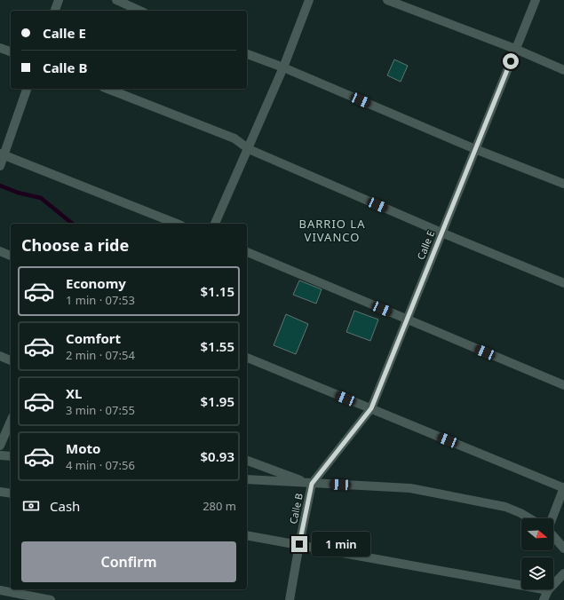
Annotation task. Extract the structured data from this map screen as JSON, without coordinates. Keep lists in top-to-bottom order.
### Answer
{
  "streets": {
    "street": ["Calle E", "Calle B"]
  },
  "crossings": [
    ["Calle E", "Calle B"]
  ],
  "districts": ["BARRIO LA VIVANCO"],
  "north": "right",
  "page": {
    "banner": ["Calle E", "Calle B"],
    "heading": "Choose a ride",
    "list": [
      {
        "name": "Economy",
        "note": "1 min · 07:53",
        "value": "$1.15"
      },
      {
        "name": "Comfort",
        "note": "2 min · 07:54",
        "value": "$1.55"
      },
      {
        "name": "XL",
        "note": "3 min · 07:55",
        "value": "$1.95"
      },
      {
        "name": "Moto",
        "note": "4 min · 07:56",
        "value": "$0.93"
      }
    ],
    "pay": ["Cash", "280 m"],
    "bubble": "1 min",
    "buttons": "Confirm"
  }
}
